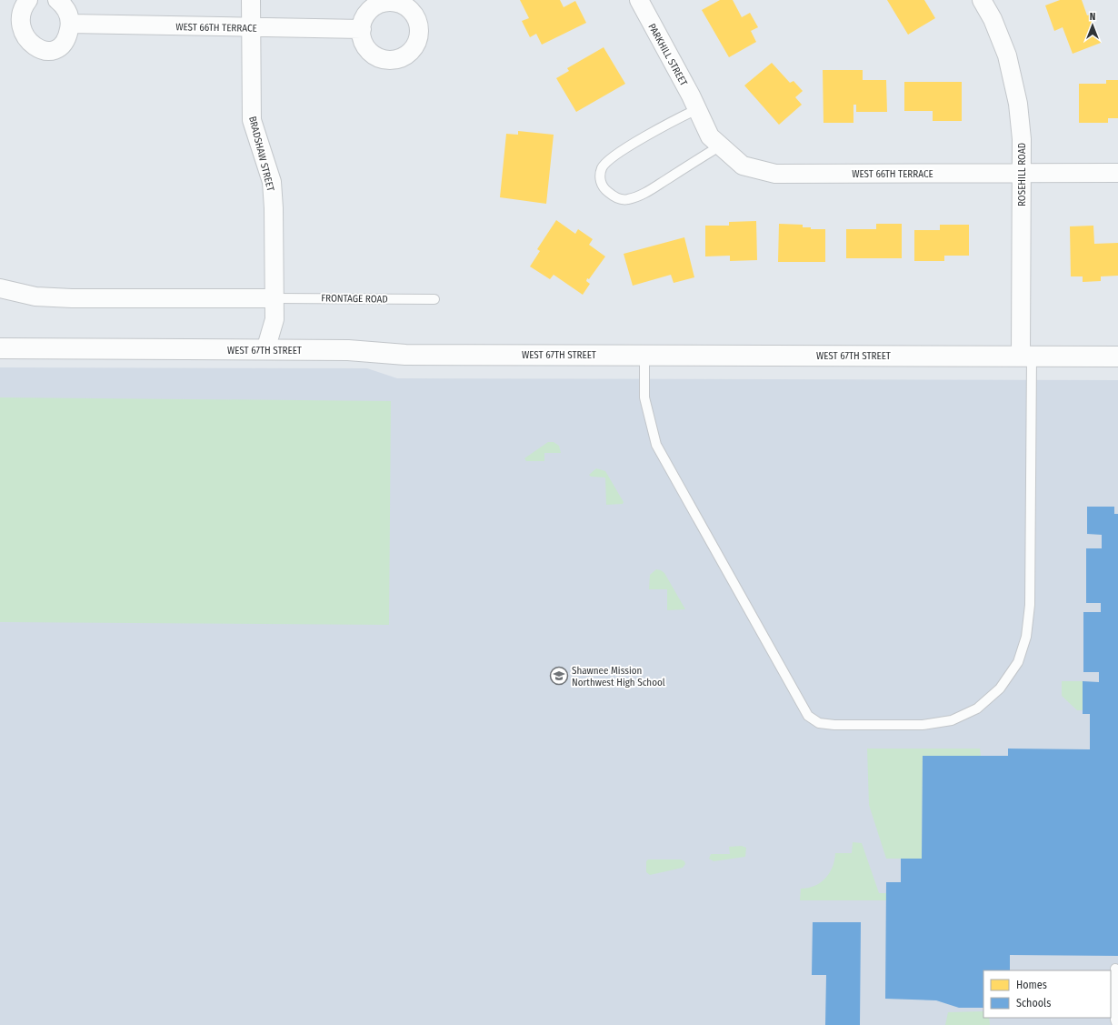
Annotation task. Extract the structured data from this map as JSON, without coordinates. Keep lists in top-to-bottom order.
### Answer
{
  "streets": {
    "street": [
      "WEST 66TH TERRACE",
      "PARKHILL STREET",
      "BRADSHAW STREET",
      "ROSEHILL ROAD",
      "WEST 67TH STREET"
    ],
    "lane": ["FRONTAGE ROAD"]
  },
  "crossings": [
    ["WEST 66TH TERRACE", "PARKHILL STREET"],
    ["WEST 66TH TERRACE", "BRADSHAW STREET"],
    ["WEST 66TH TERRACE", "ROSEHILL ROAD"],
    ["BRADSHAW STREET", "FRONTAGE ROAD"],
    ["BRADSHAW STREET", "WEST 67TH STREET"],
    ["ROSEHILL ROAD", "WEST 67TH STREET"]
  ],
  "places": {
    "school or university": ["Shawnee Mission Northwest High School"]
  },
  "legend": ["Homes", "Schools"],
  "north": "top"
}
